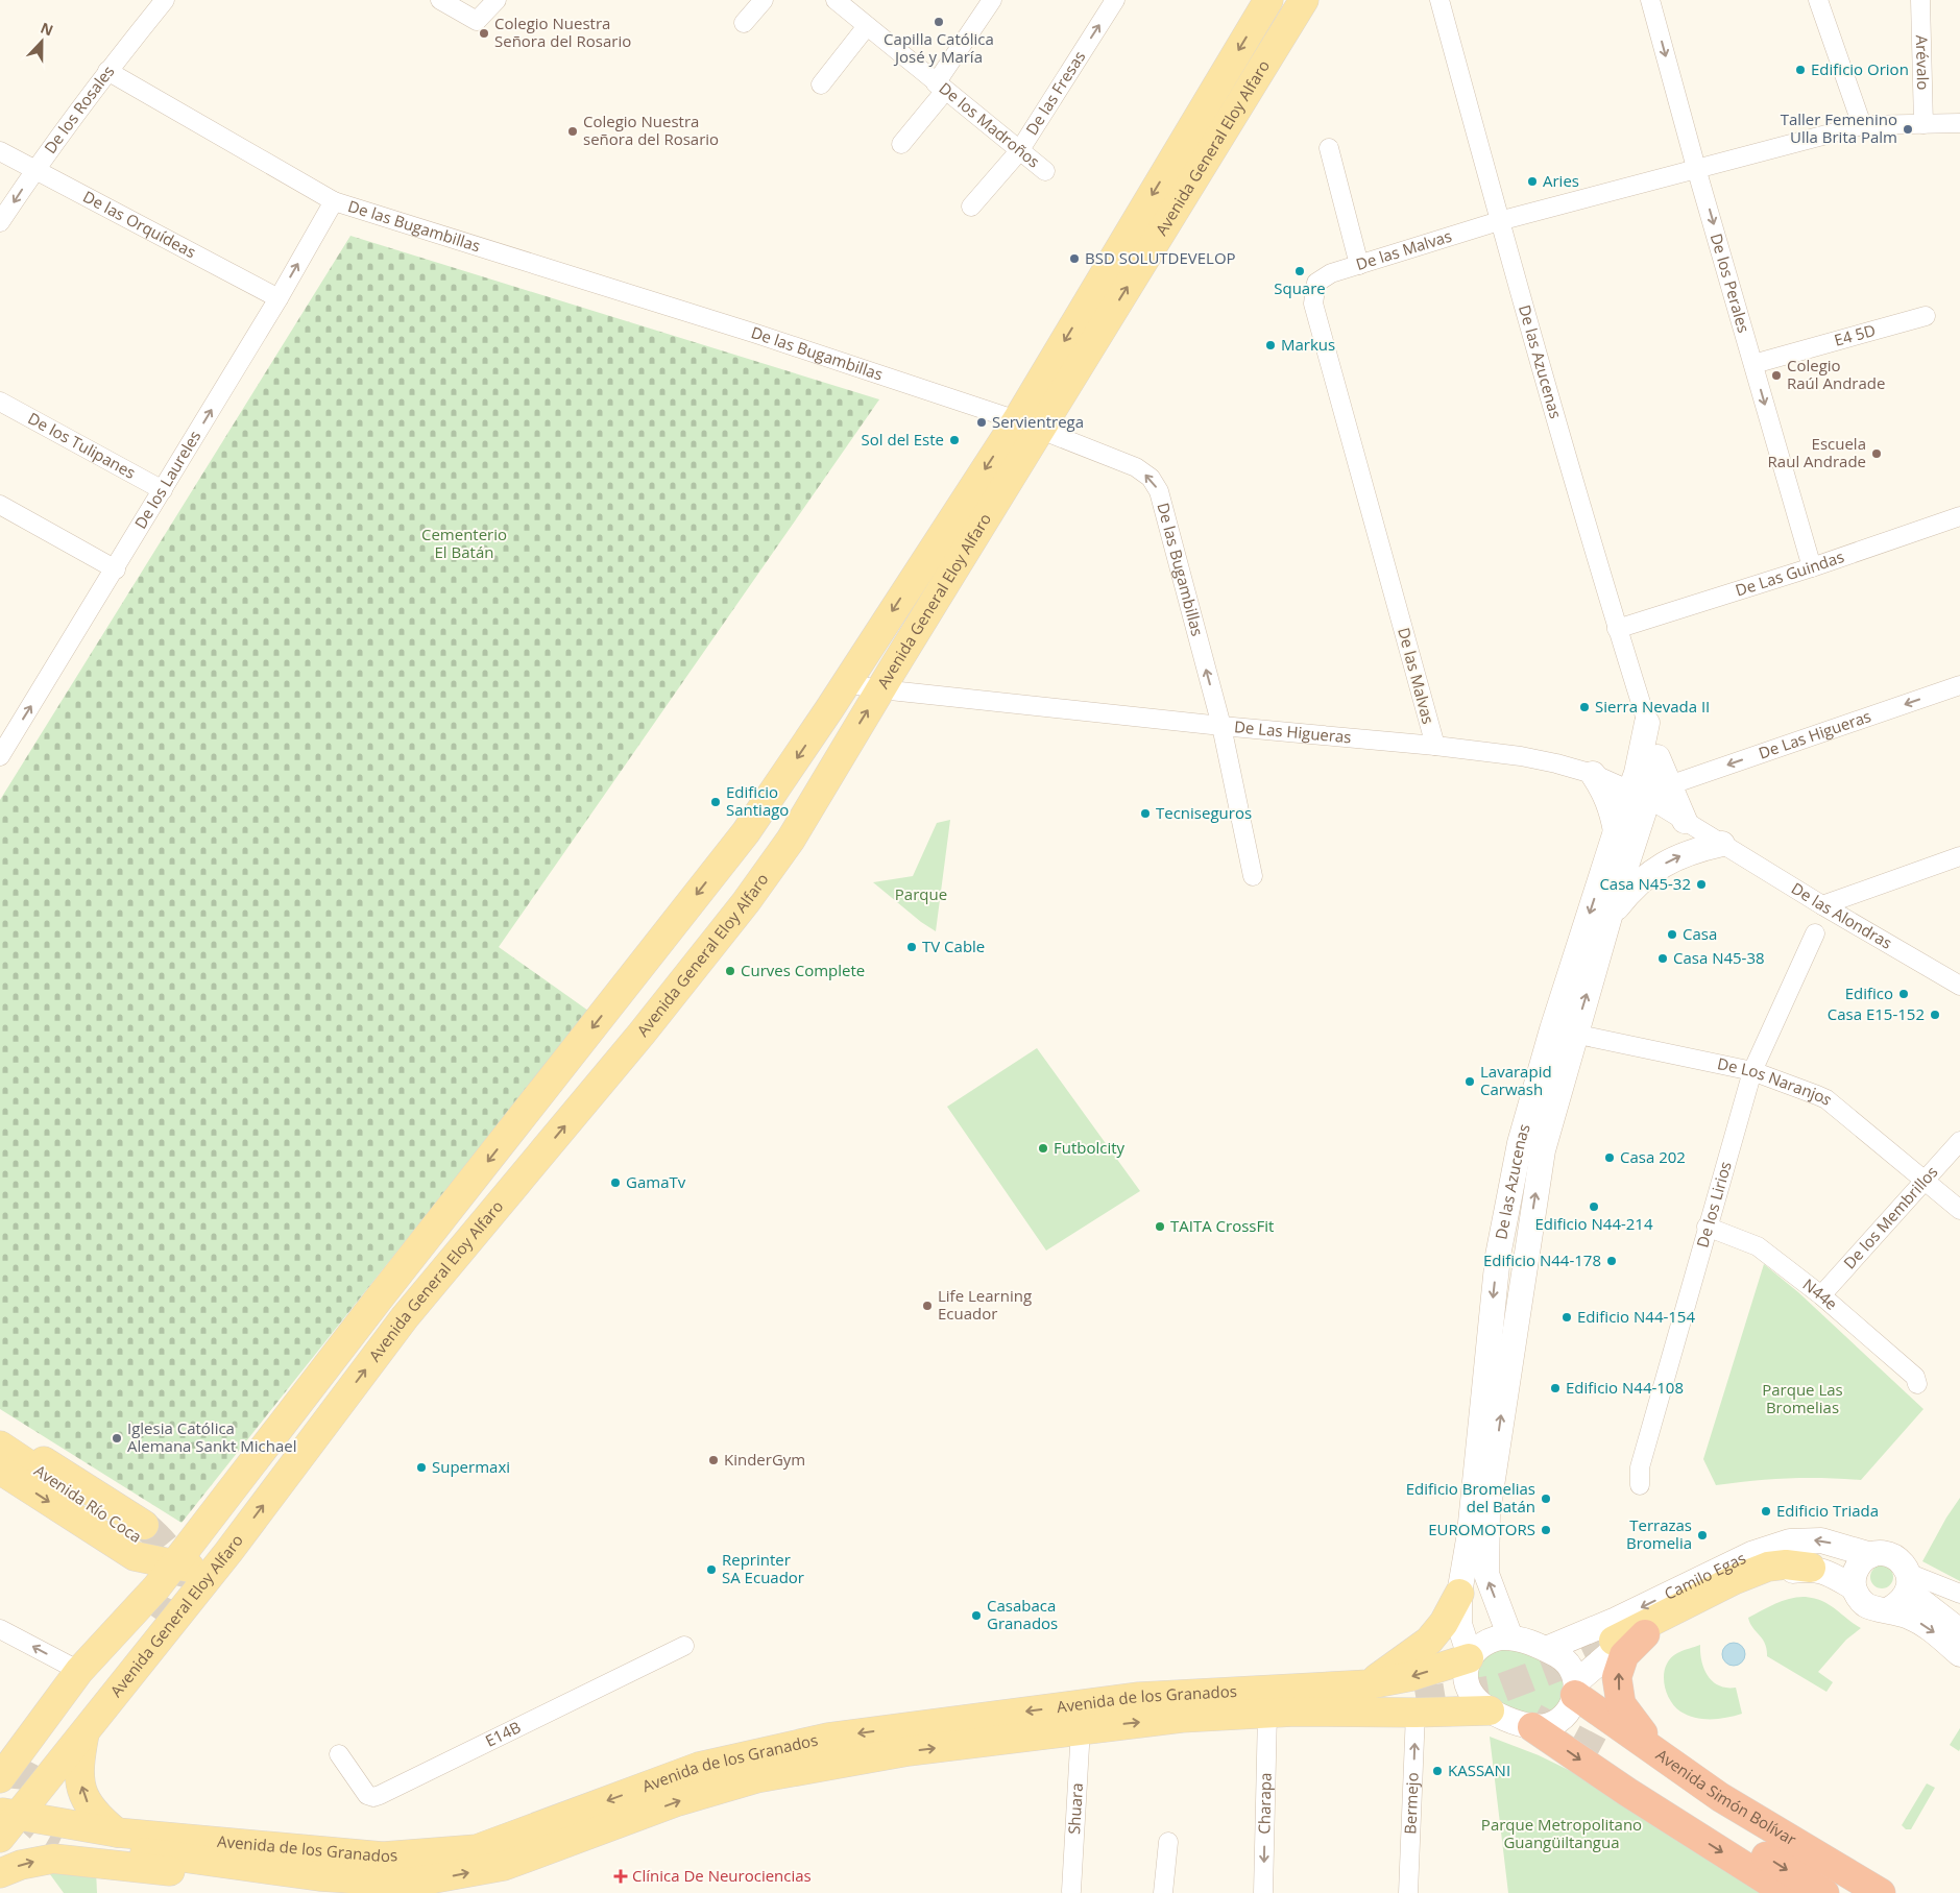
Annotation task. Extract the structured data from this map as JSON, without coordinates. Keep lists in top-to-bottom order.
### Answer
{
  "streets": {
    "highway": ["Avenida Simón Bolívar"],
    "main road": ["Avenida General Eloy Alfaro", "Avenida Río Coca", "Avenida de los Granados"],
    "street": [
      "Arévalo",
      "De las Fresas",
      "De los Rosales",
      "De los Madroños",
      "De las Orquídeas",
      "De las Bugambillas",
      "De las Malvas",
      "De los Perales",
      "E4 5D",
      "De las Azucenas",
      "De los Tulipanes",
      "De los Laureles",
      "De Las Guindas",
      "De Las Higueras",
      "De las Alondras",
      "De Los Naranjos",
      "De los Lirios",
      "De los Membrillos",
      "N44e",
      "Camilo Egas",
      "E14B",
      "Charapa",
      "Bermejo",
      "Shuara"
    ]
  },
  "crossings": [
    ["Arévalo", "De las Malvas"],
    ["De las Fresas", "De los Madroños"],
    ["De los Rosales", "De las Orquídeas"],
    ["De los Rosales", "De las Bugambillas"],
    ["Avenida General Eloy Alfaro", "De las Bugambillas"],
    ["Avenida General Eloy Alfaro", "De Las Higueras"],
    ["Avenida General Eloy Alfaro", "Avenida Río Coca"],
    ["Avenida General Eloy Alfaro", "Avenida de los Granados"],
    ["De las Orquídeas", "De los Laureles"],
    ["De las Bugambillas", "De los Laureles"],
    ["De las Bugambillas", "De Las Higueras"],
    ["De las Malvas", "De los Perales"],
    ["De las Malvas", "De las Azucenas"],
    ["De las Malvas", "De Las Higueras"],
    ["De los Perales", "E4 5D"],
    ["De los Perales", "De Las Guindas"],
    ["De las Azucenas", "De Las Guindas"],
    ["De las Azucenas", "De Las Higueras"],
    ["De las Azucenas", "De Los Naranjos"],
    ["De las Azucenas", "Camilo Egas"],
    ["De las Azucenas", "Avenida de los Granados"],
    ["De las Azucenas", "Avenida Simón Bolívar"],
    ["De los Tulipanes", "De los Laureles"],
    ["De Los Naranjos", "De los Lirios"],
    ["De Los Naranjos", "De los Membrillos"],
    ["De los Lirios", "N44e"],
    ["De los Membrillos", "N44e"],
    ["Camilo Egas", "Avenida de los Granados"],
    ["Camilo Egas", "Avenida Simón Bolívar"],
    ["Avenida de los Granados", "Avenida Simón Bolívar"],
    ["Avenida de los Granados", "Charapa"],
    ["Avenida de los Granados", "Bermejo"],
    ["Avenida de los Granados", "Shuara"]
  ],
  "one_way": [
    "De los Perales",
    "De los Laureles",
    "Charapa",
    "Bermejo"
  ],
  "parks": [
    "Cementerio El Batán",
    "Parque",
    "Parque Las Bromelias",
    "Parque Metropolitano Guangüiltangua"
  ],
  "places": {
    "other": [
      "Capilla Católica José y María",
      "Colegio Nuestra Señora del Rosario",
      "Edificio Orion",
      "Taller Femenino Ulla Brita Palm",
      "Colegio Nuestra señora del Rosario",
      "Aries",
      "BSD SOLUTDEVELOP",
      "Square",
      "Markus",
      "Colegio Raúl Andrade",
      "Servientrega",
      "Sol del Este",
      "Escuela Raul Andrade",
      "Sierra Nevada II",
      "Edificio Santiago",
      "Tecniseguros",
      "Casa N45-32",
      "Casa",
      "TV Cable",
      "Casa N45-38",
      "Curves Complete",
      "Edifico",
      "Casa E15-152",
      "Lavarapid Carwash",
      "Futbolcity",
      "Casa 202",
      "GamaTv",
      "Edificio N44-214",
      "TAITA CrossFit",
      "Edificio N44-178",
      "Life Learning Ecuador",
      "Edificio N44-154",
      "Edificio N44-108",
      "Iglesia Católica Alemana Sankt Michael",
      "KinderGym",
      "Supermaxi",
      "Edificio Bromelias del Batán",
      "Edificio Triada",
      "EUROMOTORS",
      "Terrazas Bromelia",
      "Reprinter SA Ecuador",
      "Casabaca Granados",
      "KASSANI"
    ],
    "health": ["Clínica De Neurociencias"]
  },
  "north": "top"
}
